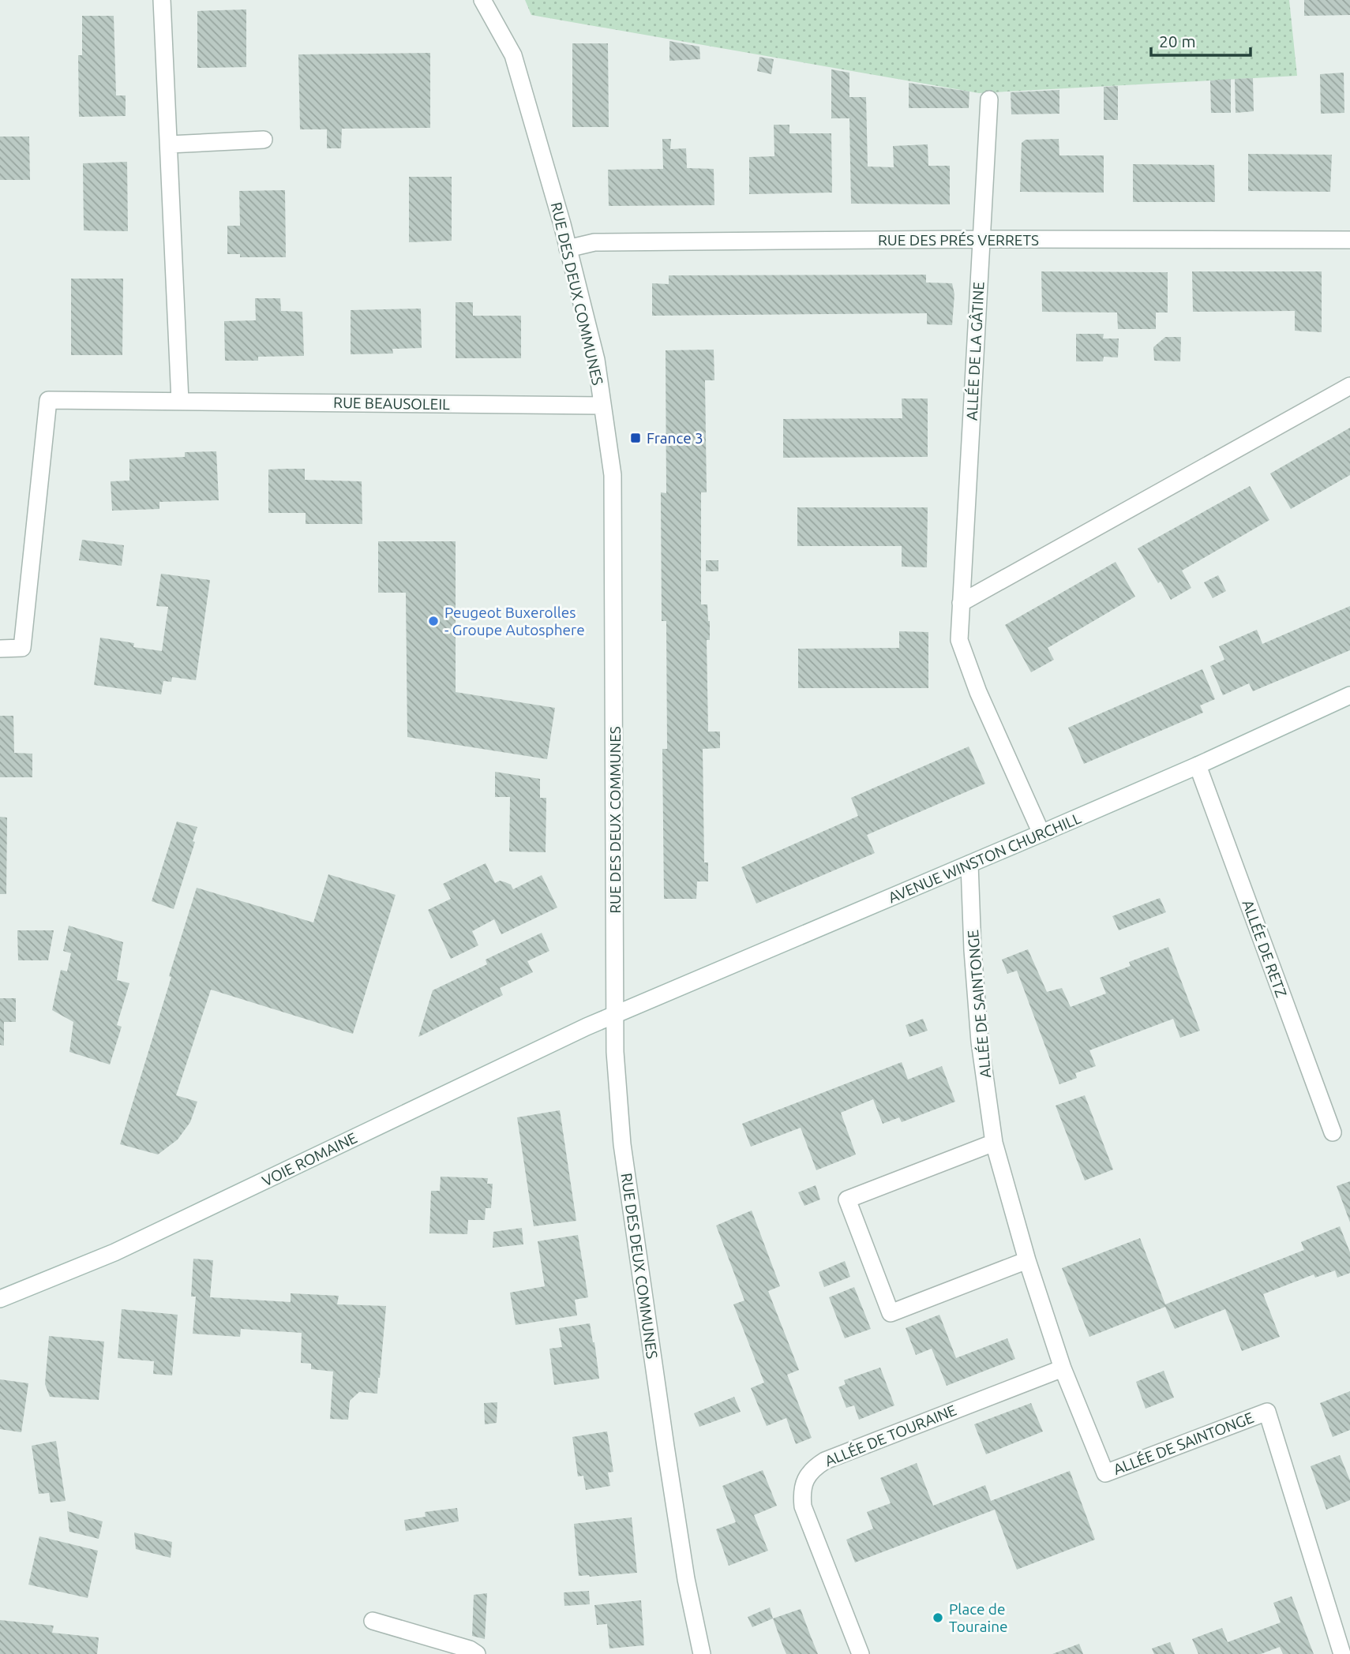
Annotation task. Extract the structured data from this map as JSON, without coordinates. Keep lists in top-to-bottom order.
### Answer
{
  "streets": {
    "street": [
      "RUE DES PRÉS VERRETS",
      "RUE DES DEUX COMMUNES",
      "ALLÉE DE LA GÂTINE",
      "RUE BEAUSOLEIL",
      "AVENUE WINSTON CHURCHILL",
      "ALLÉE DE RETZ",
      "ALLÉE DE SAINTONGE",
      "VOIE ROMAINE",
      "ALLÉE DE TOURAINE"
    ]
  },
  "crossings": [
    ["RUE DES PRÉS VERRETS", "RUE DES DEUX COMMUNES"],
    ["RUE DES PRÉS VERRETS", "ALLÉE DE LA GÂTINE"],
    ["RUE DES DEUX COMMUNES", "RUE BEAUSOLEIL"],
    ["RUE DES DEUX COMMUNES", "AVENUE WINSTON CHURCHILL"],
    ["RUE DES DEUX COMMUNES", "VOIE ROMAINE"],
    ["ALLÉE DE LA GÂTINE", "AVENUE WINSTON CHURCHILL"],
    ["AVENUE WINSTON CHURCHILL", "ALLÉE DE RETZ"],
    ["AVENUE WINSTON CHURCHILL", "ALLÉE DE SAINTONGE"],
    ["AVENUE WINSTON CHURCHILL", "VOIE ROMAINE"],
    ["ALLÉE DE SAINTONGE", "ALLÉE DE TOURAINE"]
  ],
  "places": {
    "transit": ["France 3"],
    "other": ["Peugeot Buxerolles - Groupe Autosphere", "Place de Touraine"]
  },
  "scale_bar": "20 m"
}
